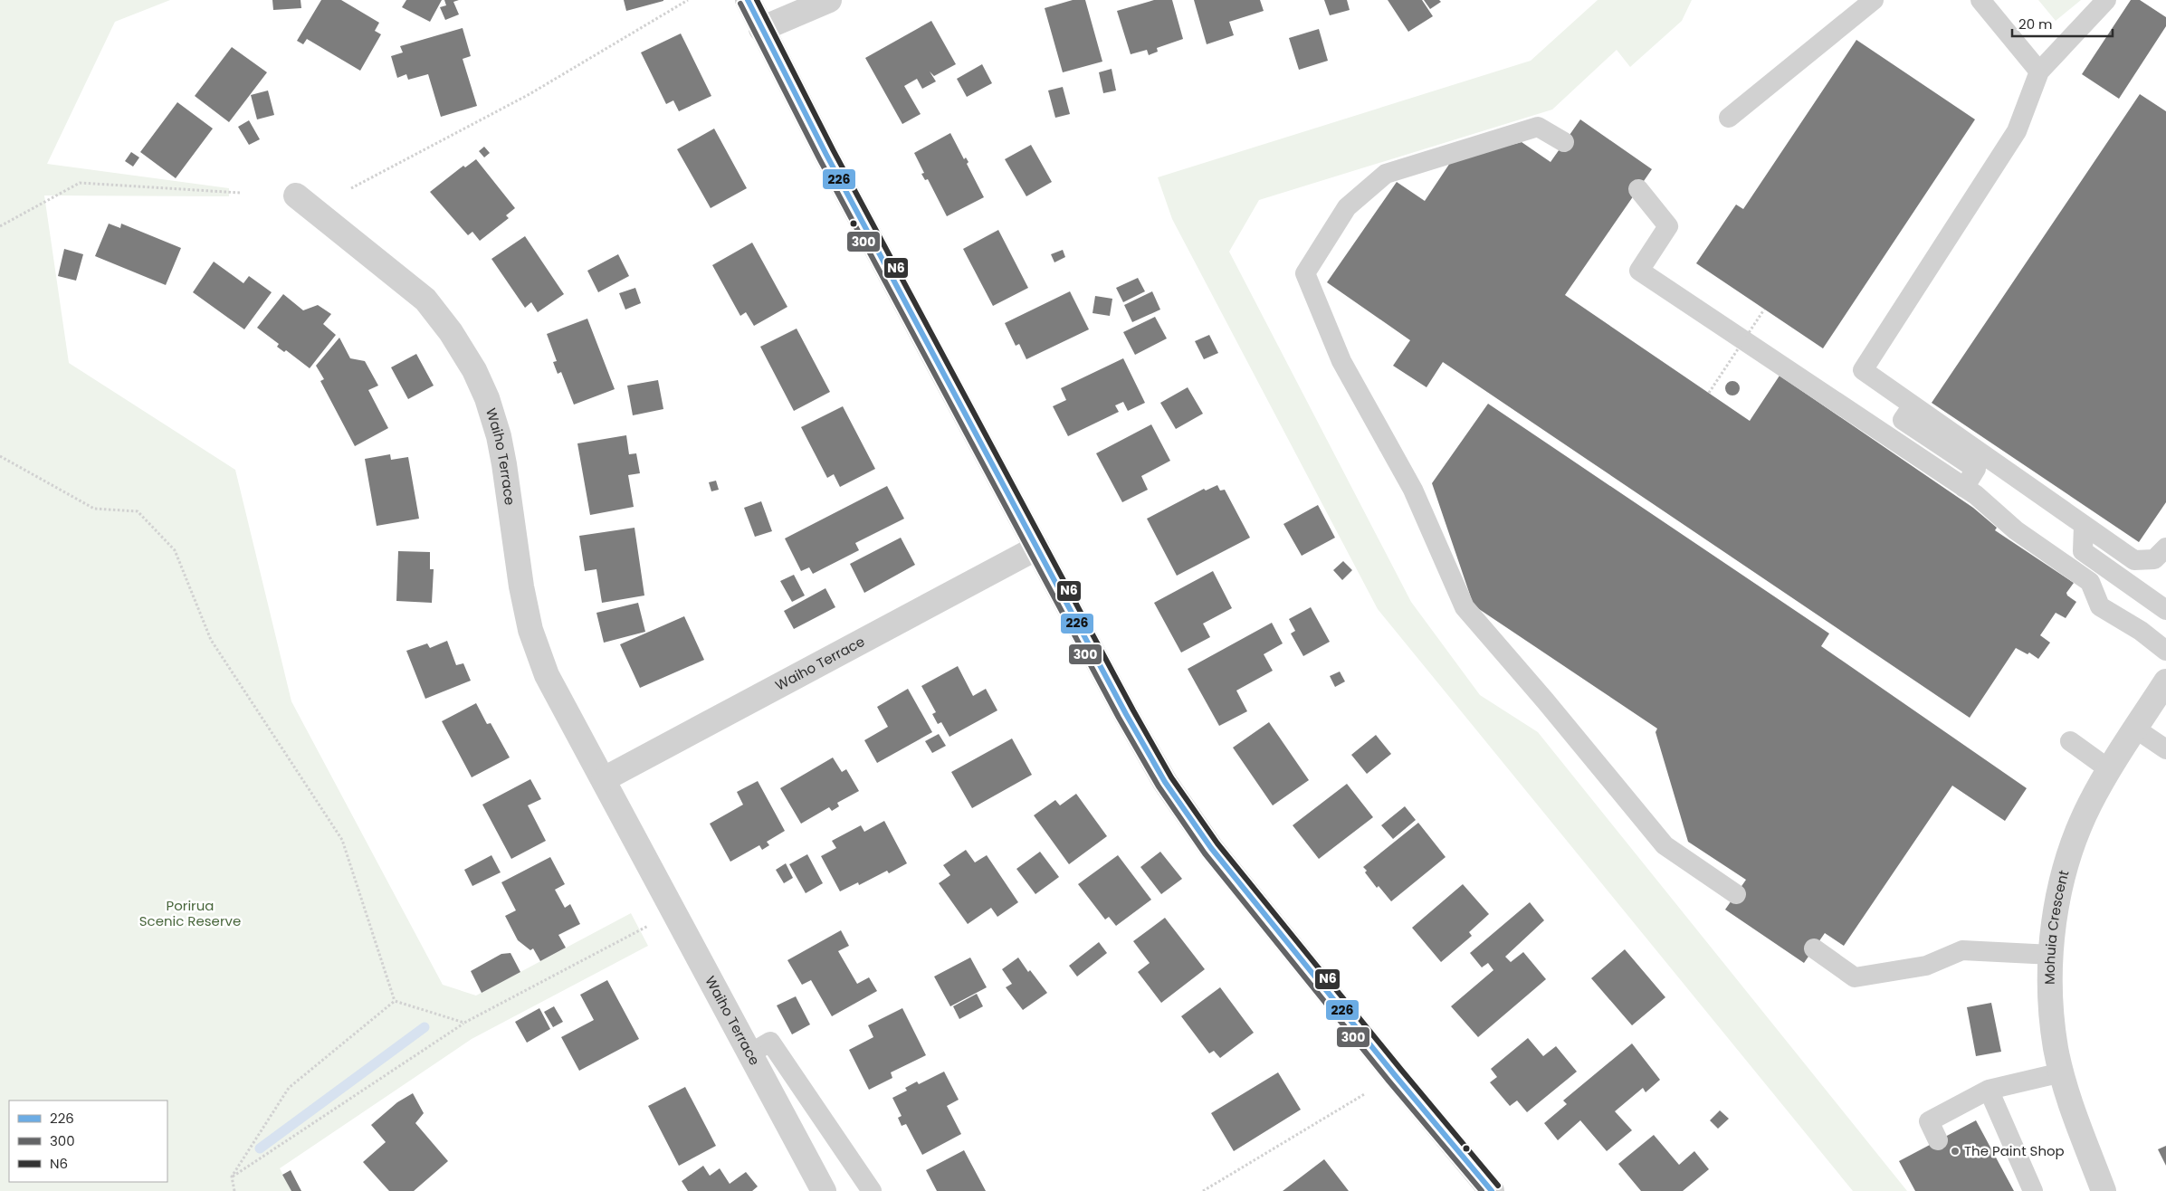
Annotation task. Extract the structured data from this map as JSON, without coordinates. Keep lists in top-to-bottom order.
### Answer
{
  "streets": {
    "street": ["Waiho Terrace", "Mohuia Crescent"]
  },
  "parks": ["Porirua Scenic Reserve"],
  "places": ["The Paint Shop"],
  "lines": ["transit line 226", "transit line N6", "transit line 300"],
  "legend": ["226", "300", "N6"],
  "scale_bar": "20 m"
}
